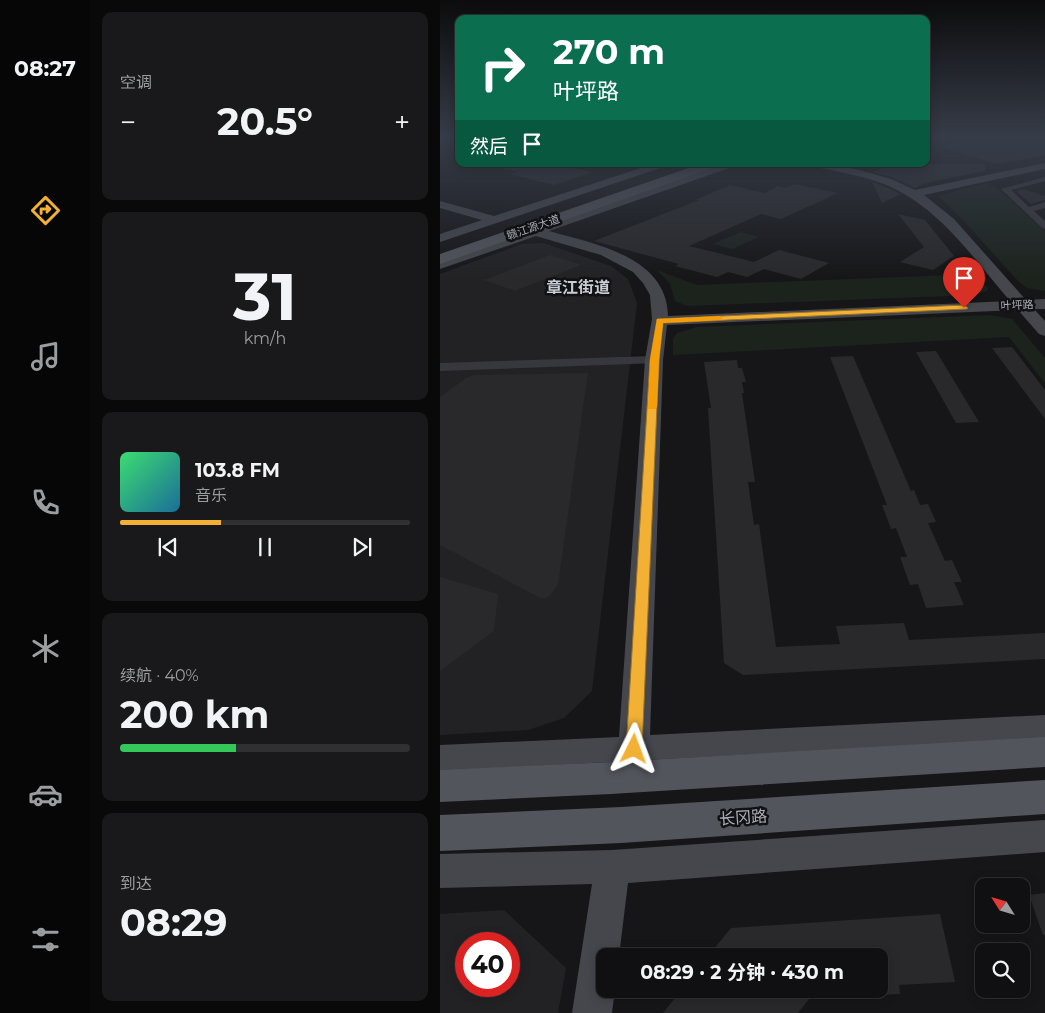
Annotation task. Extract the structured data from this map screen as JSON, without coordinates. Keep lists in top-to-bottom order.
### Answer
{
  "streets": {
    "main road": ["赣江源大道", "长冈路"],
    "street": ["叶坪路"]
  },
  "districts": ["章江街道"],
  "north": "top left",
  "page": {
    "tabs": "08:27",
    "tile": [
      "空调",
      ["31", "km/h"],
      ["续航 · 40%", "200 km"],
      ["到达", "08:29"]
    ],
    "turn": ["270 m", "叶坪路"],
    "heat": ["−", "20.5°", "+"],
    "then": "然后",
    "song": ["103.8 FM", "音乐"],
    "limit": "40",
    "trip": "08:29 · 2 分钟 · 430 m"
  }
}
